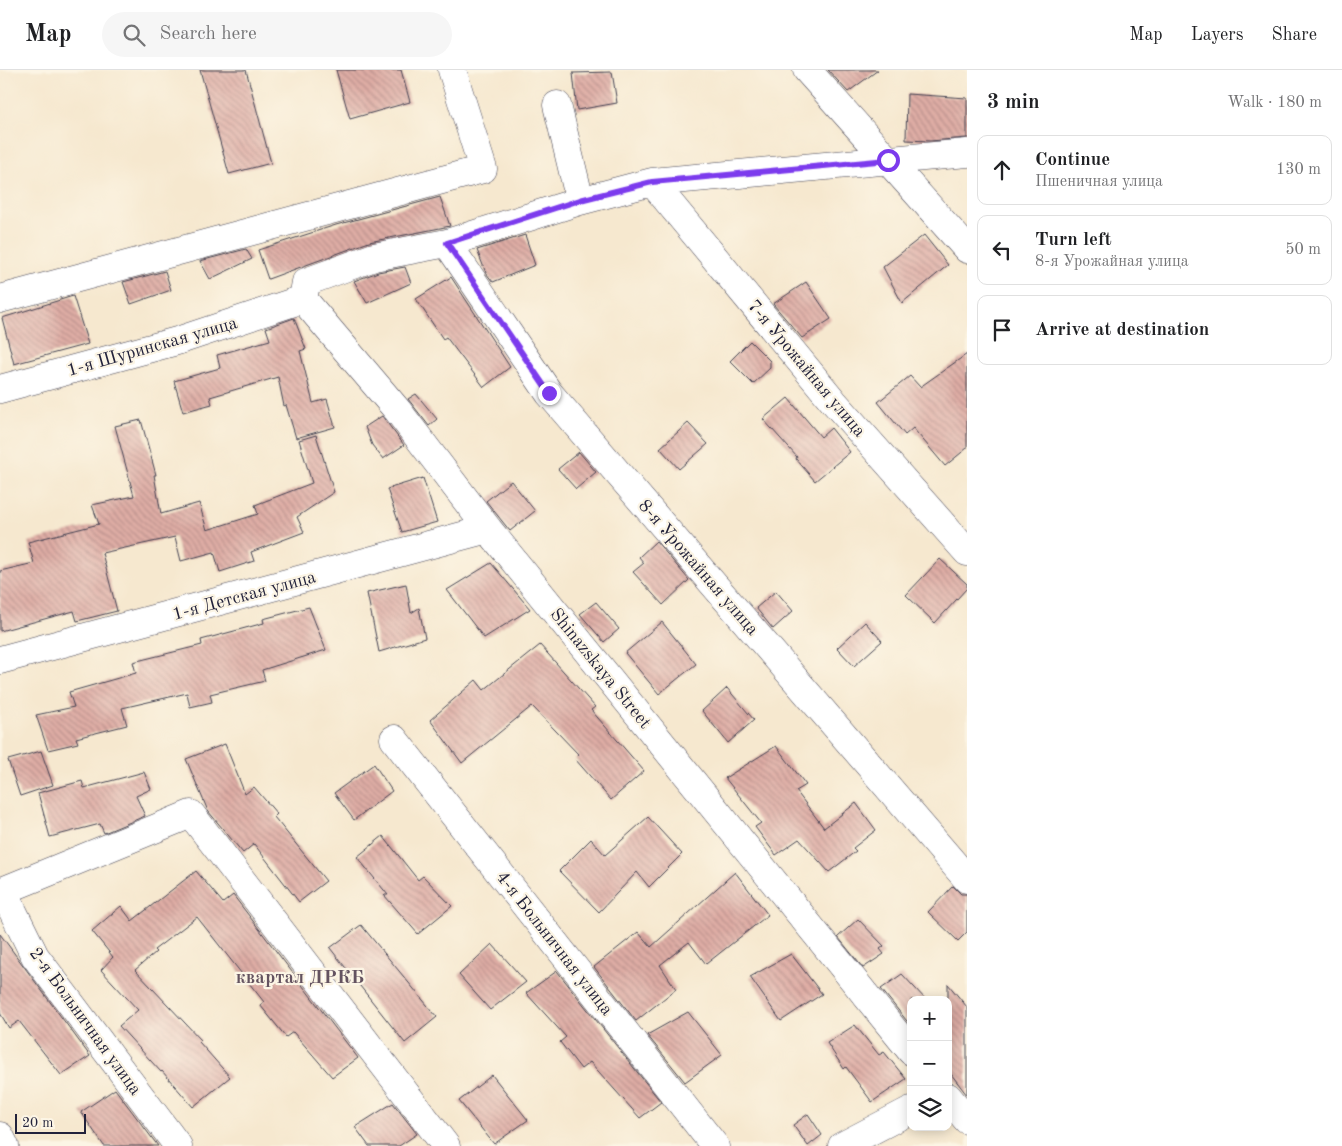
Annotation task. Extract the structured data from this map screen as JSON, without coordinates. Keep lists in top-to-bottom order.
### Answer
{
  "streets": {
    "street": [
      "1-я Шуринская улица",
      "7-я Урожайная улица",
      "8-я Урожайная улица",
      "1-я Детская улица",
      "Shinazskaya Street",
      "4-я Больничная улица",
      "2-я Больничная улица"
    ]
  },
  "crossings": [
    ["1-я Шуринская улица", "7-я Урожайная улица"],
    ["1-я Шуринская улица", "8-я Урожайная улица"],
    ["1-я Шуринская улица", "Shinazskaya Street"],
    ["1-я Детская улица", "Shinazskaya Street"]
  ],
  "districts": ["квартал ДРКБ"],
  "scale_bar": "20 m",
  "page": {
    "header": "Map",
    "search": "Search here",
    "nav": ["Map", "Layers", "Share"],
    "heading": ["3 min", "Walk · 180 m"],
    "list": [
      ["Continue", "Пшеничная улица", "130 m"],
      ["Turn left", "8-я Урожайная улица", "50 m"],
      "Arrive at destination"
    ],
    "map_buttons": ["+", "−"],
    "scale": "20 m"
  }
}
